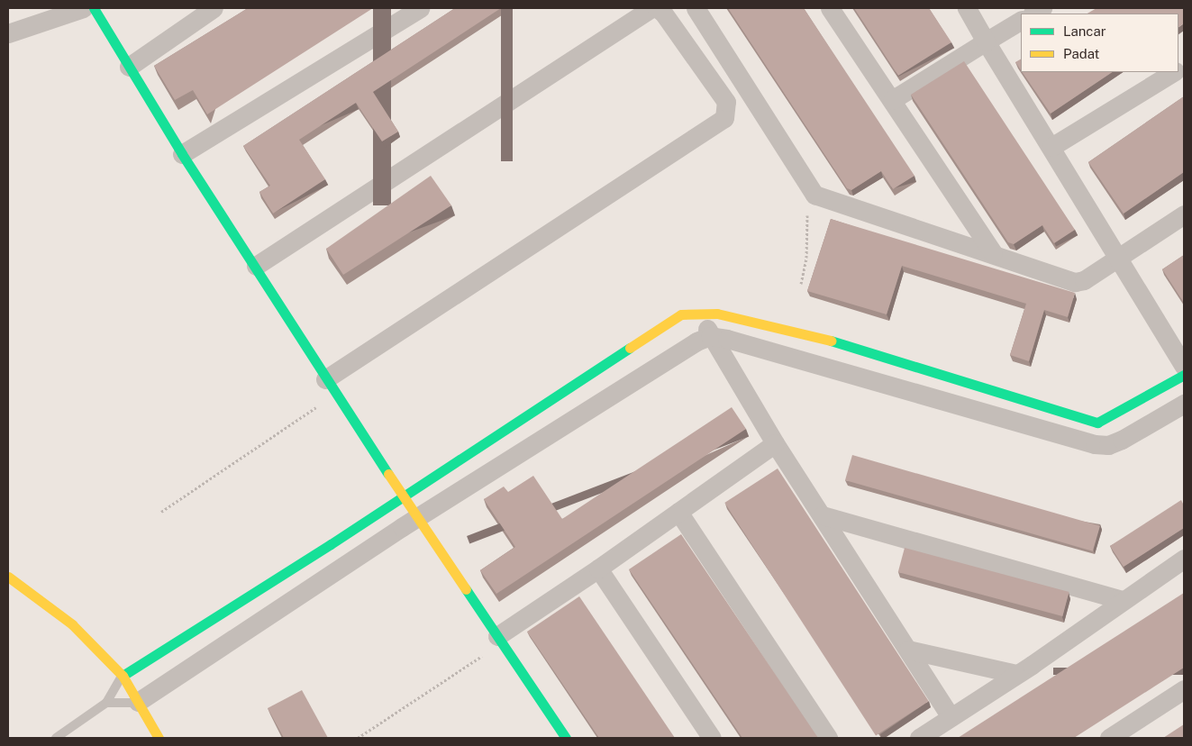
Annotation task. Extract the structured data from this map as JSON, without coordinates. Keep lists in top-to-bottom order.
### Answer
{
  "legend": ["Lancar", "Padat"]
}
